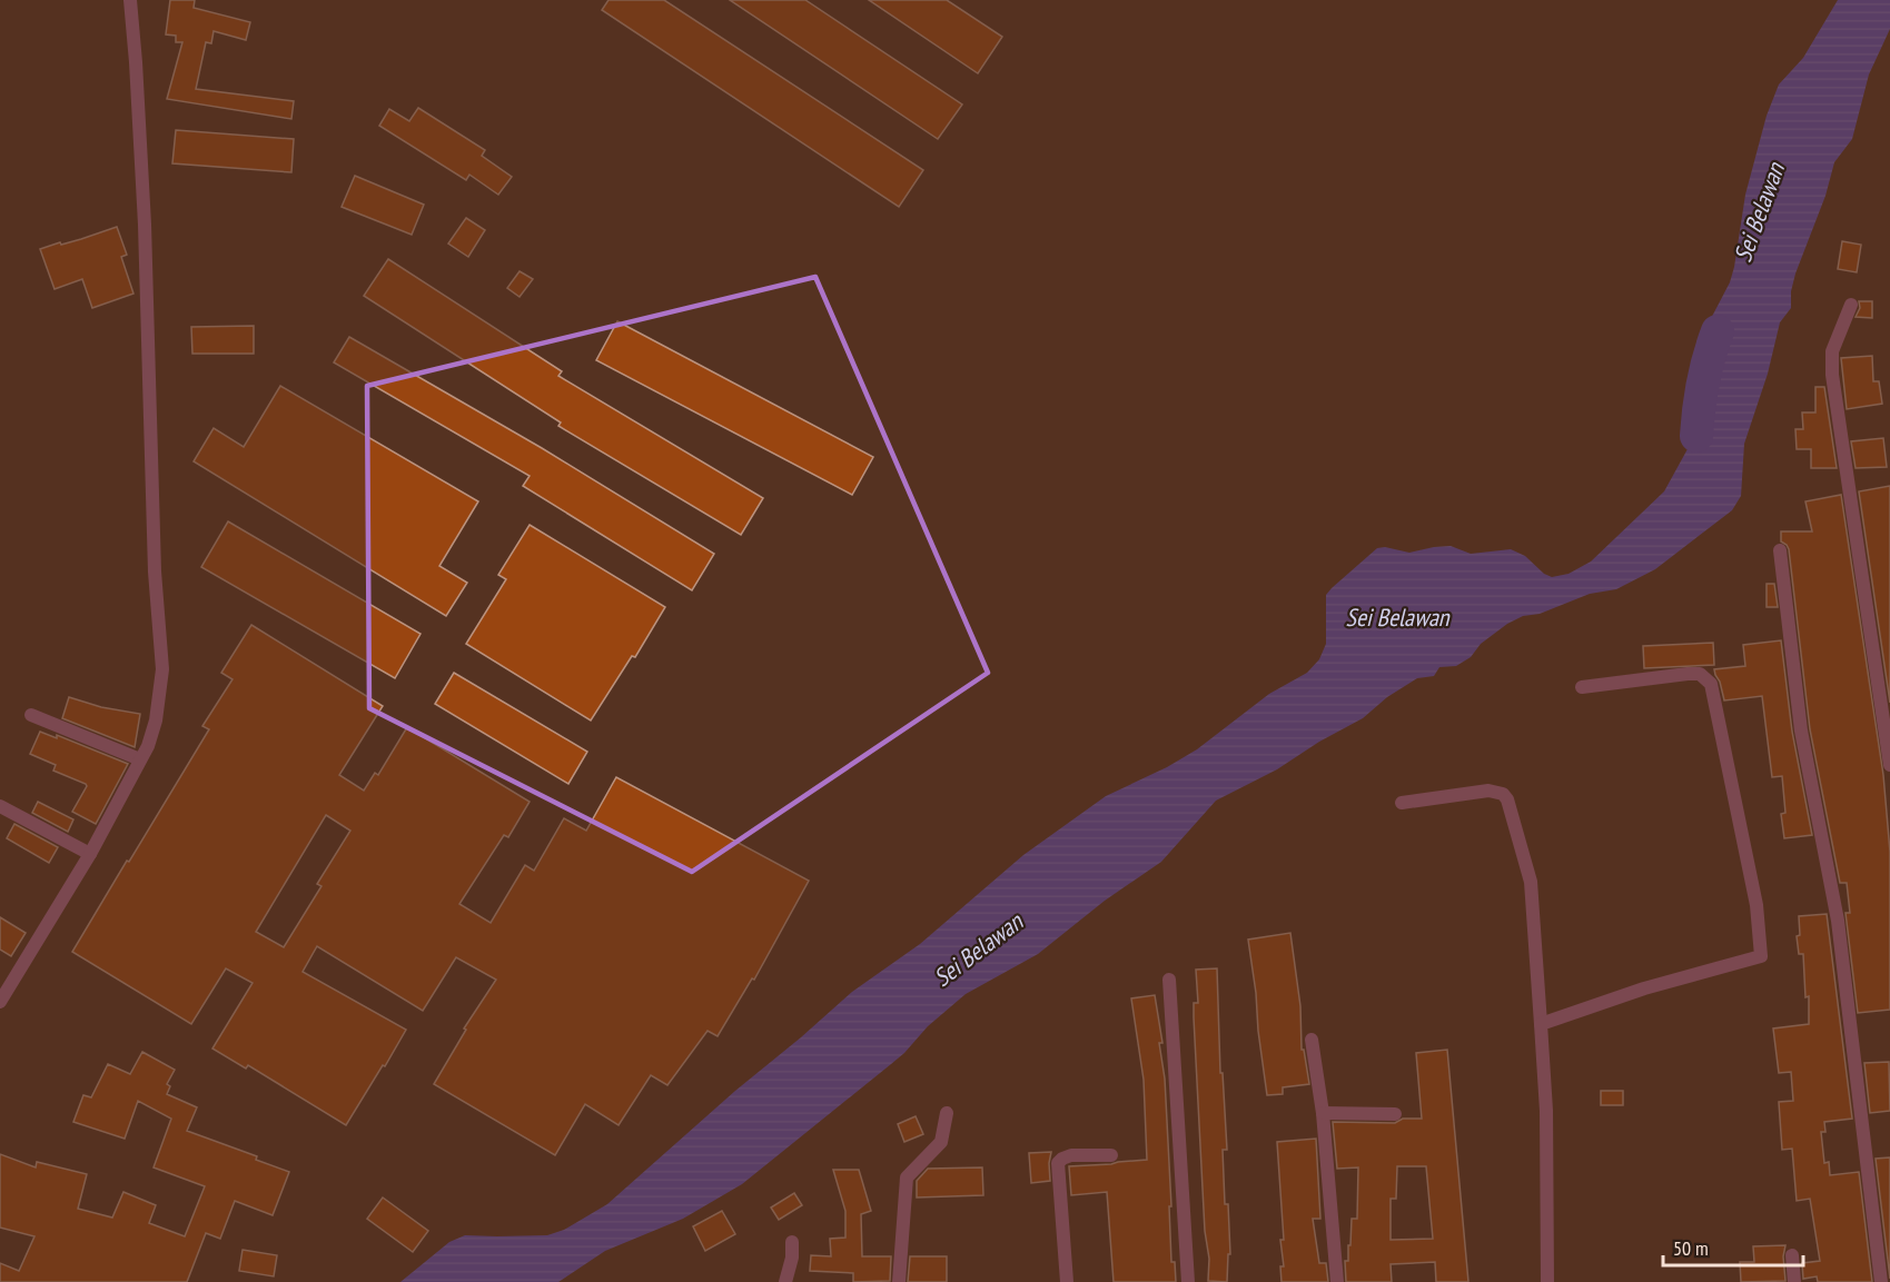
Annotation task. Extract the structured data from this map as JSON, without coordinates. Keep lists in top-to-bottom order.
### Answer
{
  "water": ["Sei Belawan"],
  "scale_bar": "50 m"
}
